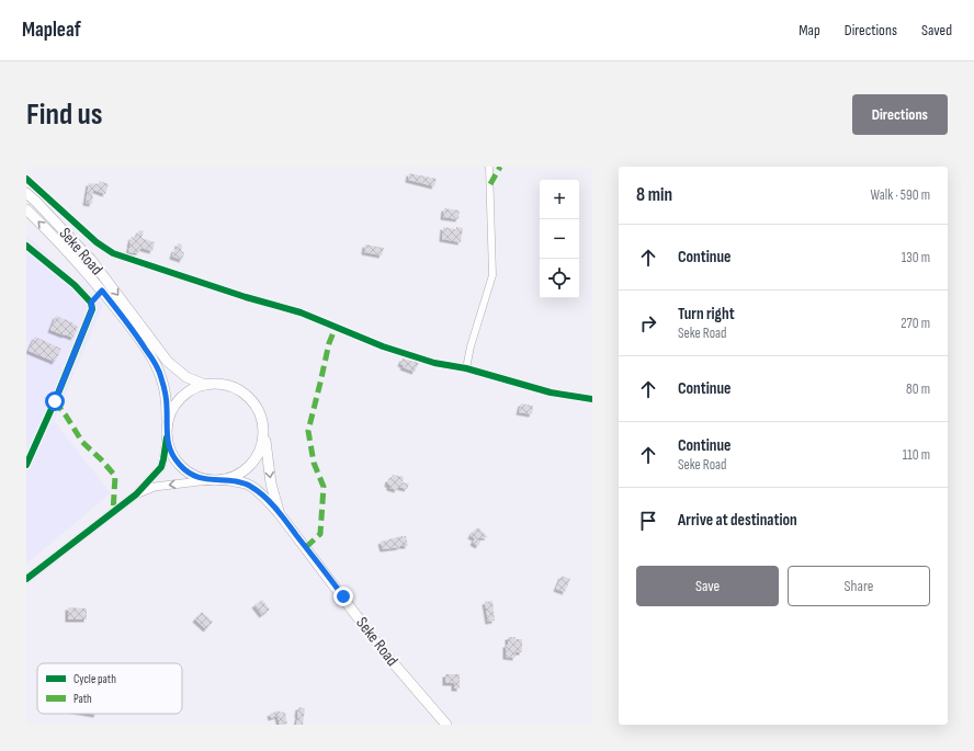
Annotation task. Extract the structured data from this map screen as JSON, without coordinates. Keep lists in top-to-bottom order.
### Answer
{
  "streets": {
    "main road": ["Seke Road"]
  },
  "legend": ["Cycle path", "Path"],
  "page": {
    "header": "Mapleaf",
    "nav": ["Map", "Directions", "Saved"],
    "buttons": [
      "Directions",
      ["Save", "Share"]
    ],
    "title": "Find us",
    "heading": ["8 min", "Walk · 590 m"],
    "map_buttons": ["+", "−"],
    "list": [
      ["Continue", "130 m"],
      ["Turn right", "Seke Road", "270 m"],
      ["Continue", "80 m"],
      ["Continue", "Seke Road", "110 m"],
      "Arrive at destination"
    ]
  }
}
